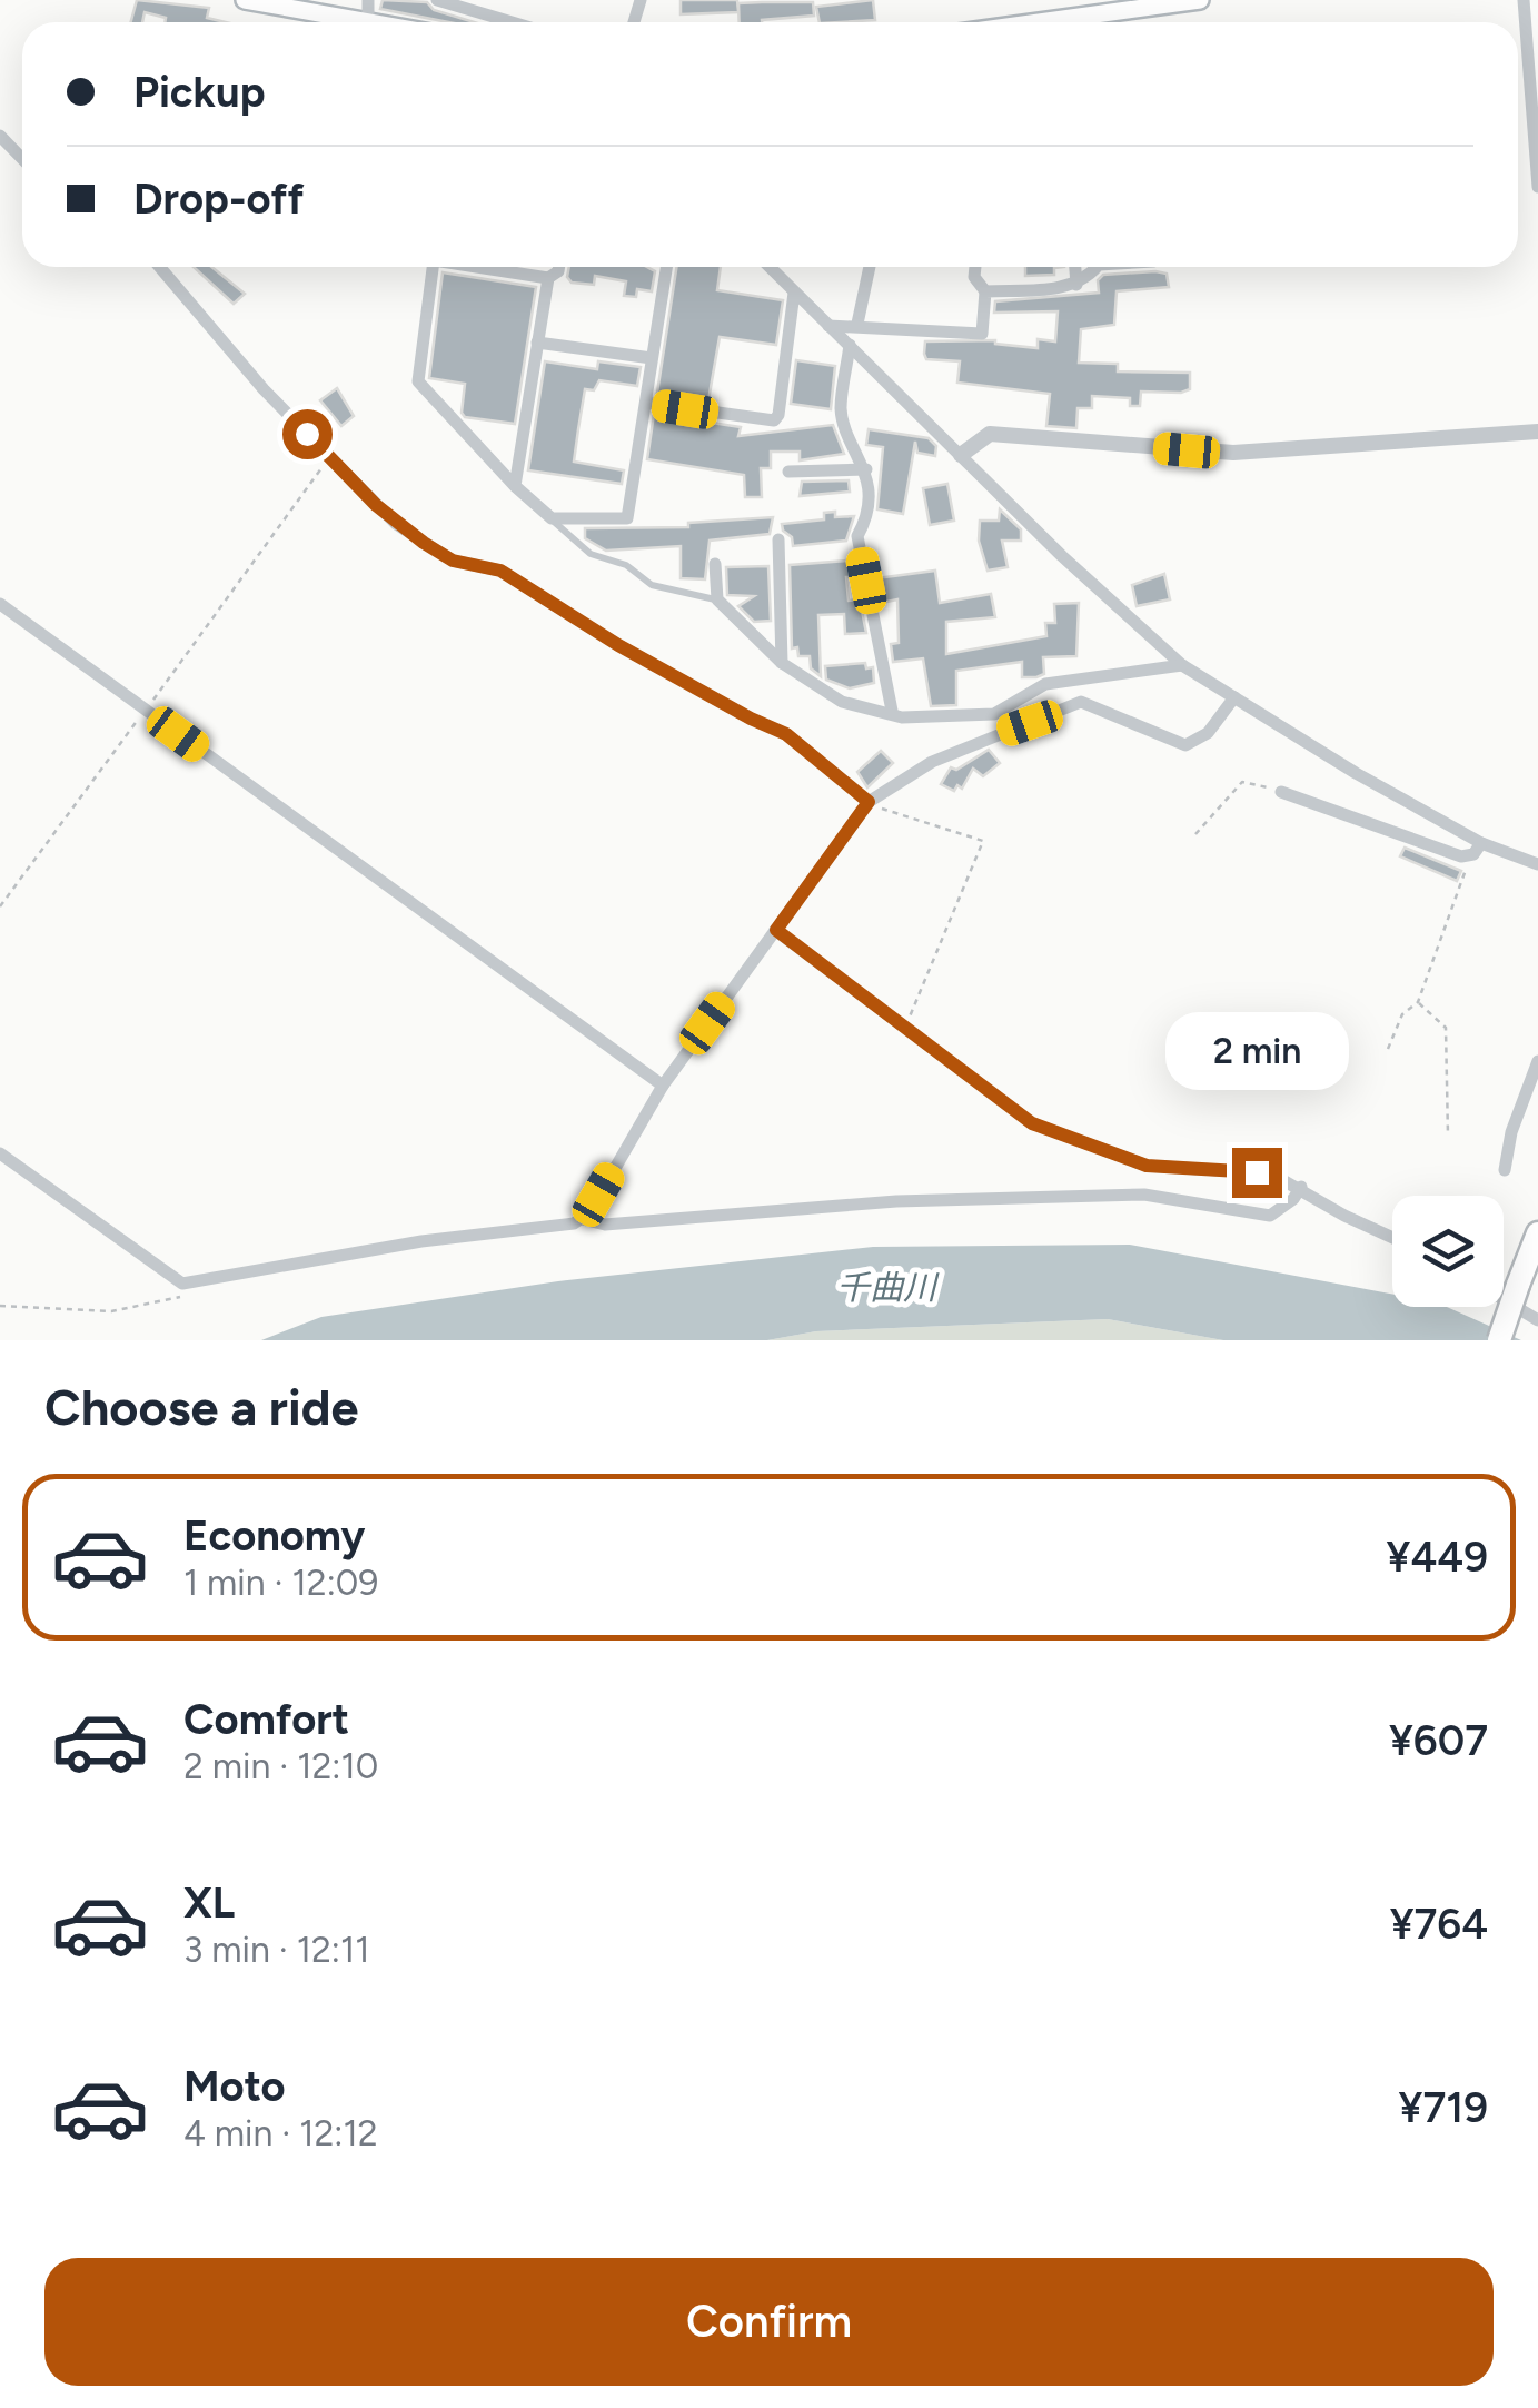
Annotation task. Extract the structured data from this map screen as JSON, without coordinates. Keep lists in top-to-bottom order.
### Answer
{
  "water": ["千曲川"],
  "page": {
    "banner": ["Pickup", "Drop-off"],
    "bubble": "2 min",
    "heading": "Choose a ride",
    "list": [
      {
        "name": "Economy",
        "note": "1 min · 12:09",
        "value": "¥449"
      },
      {
        "name": "Comfort",
        "note": "2 min · 12:10",
        "value": "¥607"
      },
      {
        "name": "XL",
        "note": "3 min · 12:11",
        "value": "¥764"
      },
      {
        "name": "Moto",
        "note": "4 min · 12:12",
        "value": "¥719"
      }
    ],
    "buttons": "Confirm"
  }
}
